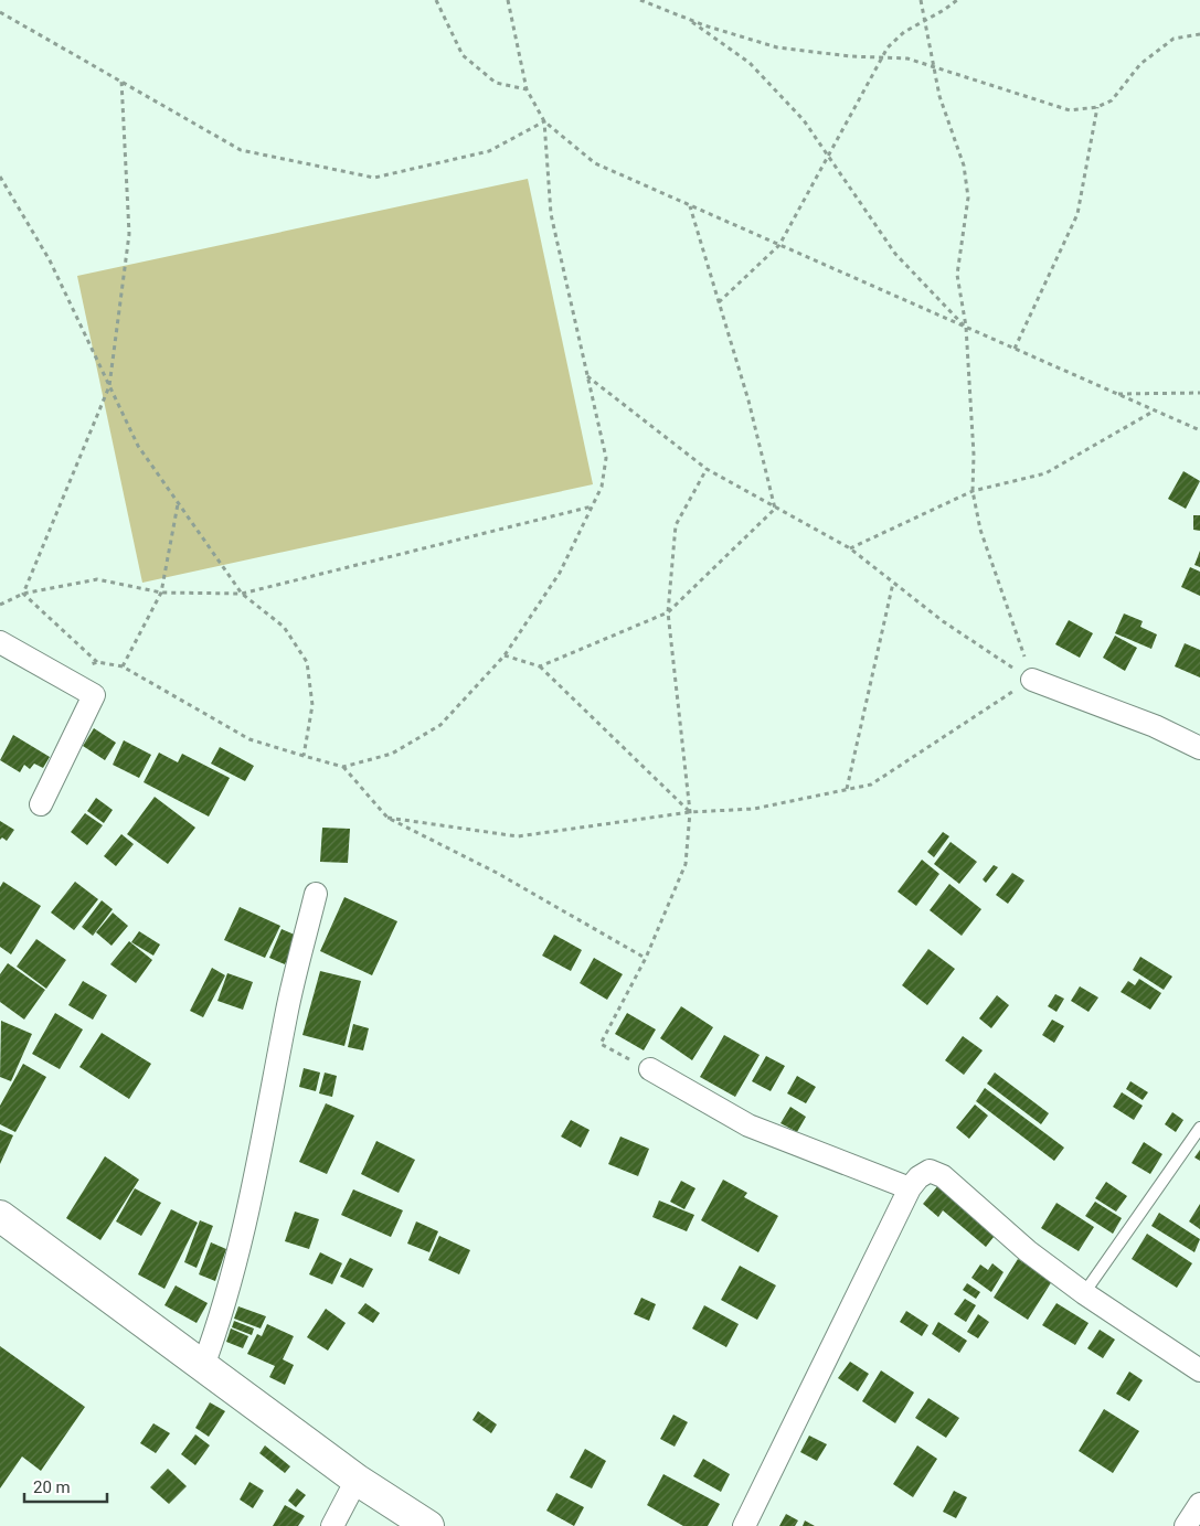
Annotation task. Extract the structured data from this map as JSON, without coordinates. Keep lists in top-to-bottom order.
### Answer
{
  "scale_bar": "20 m"
}
